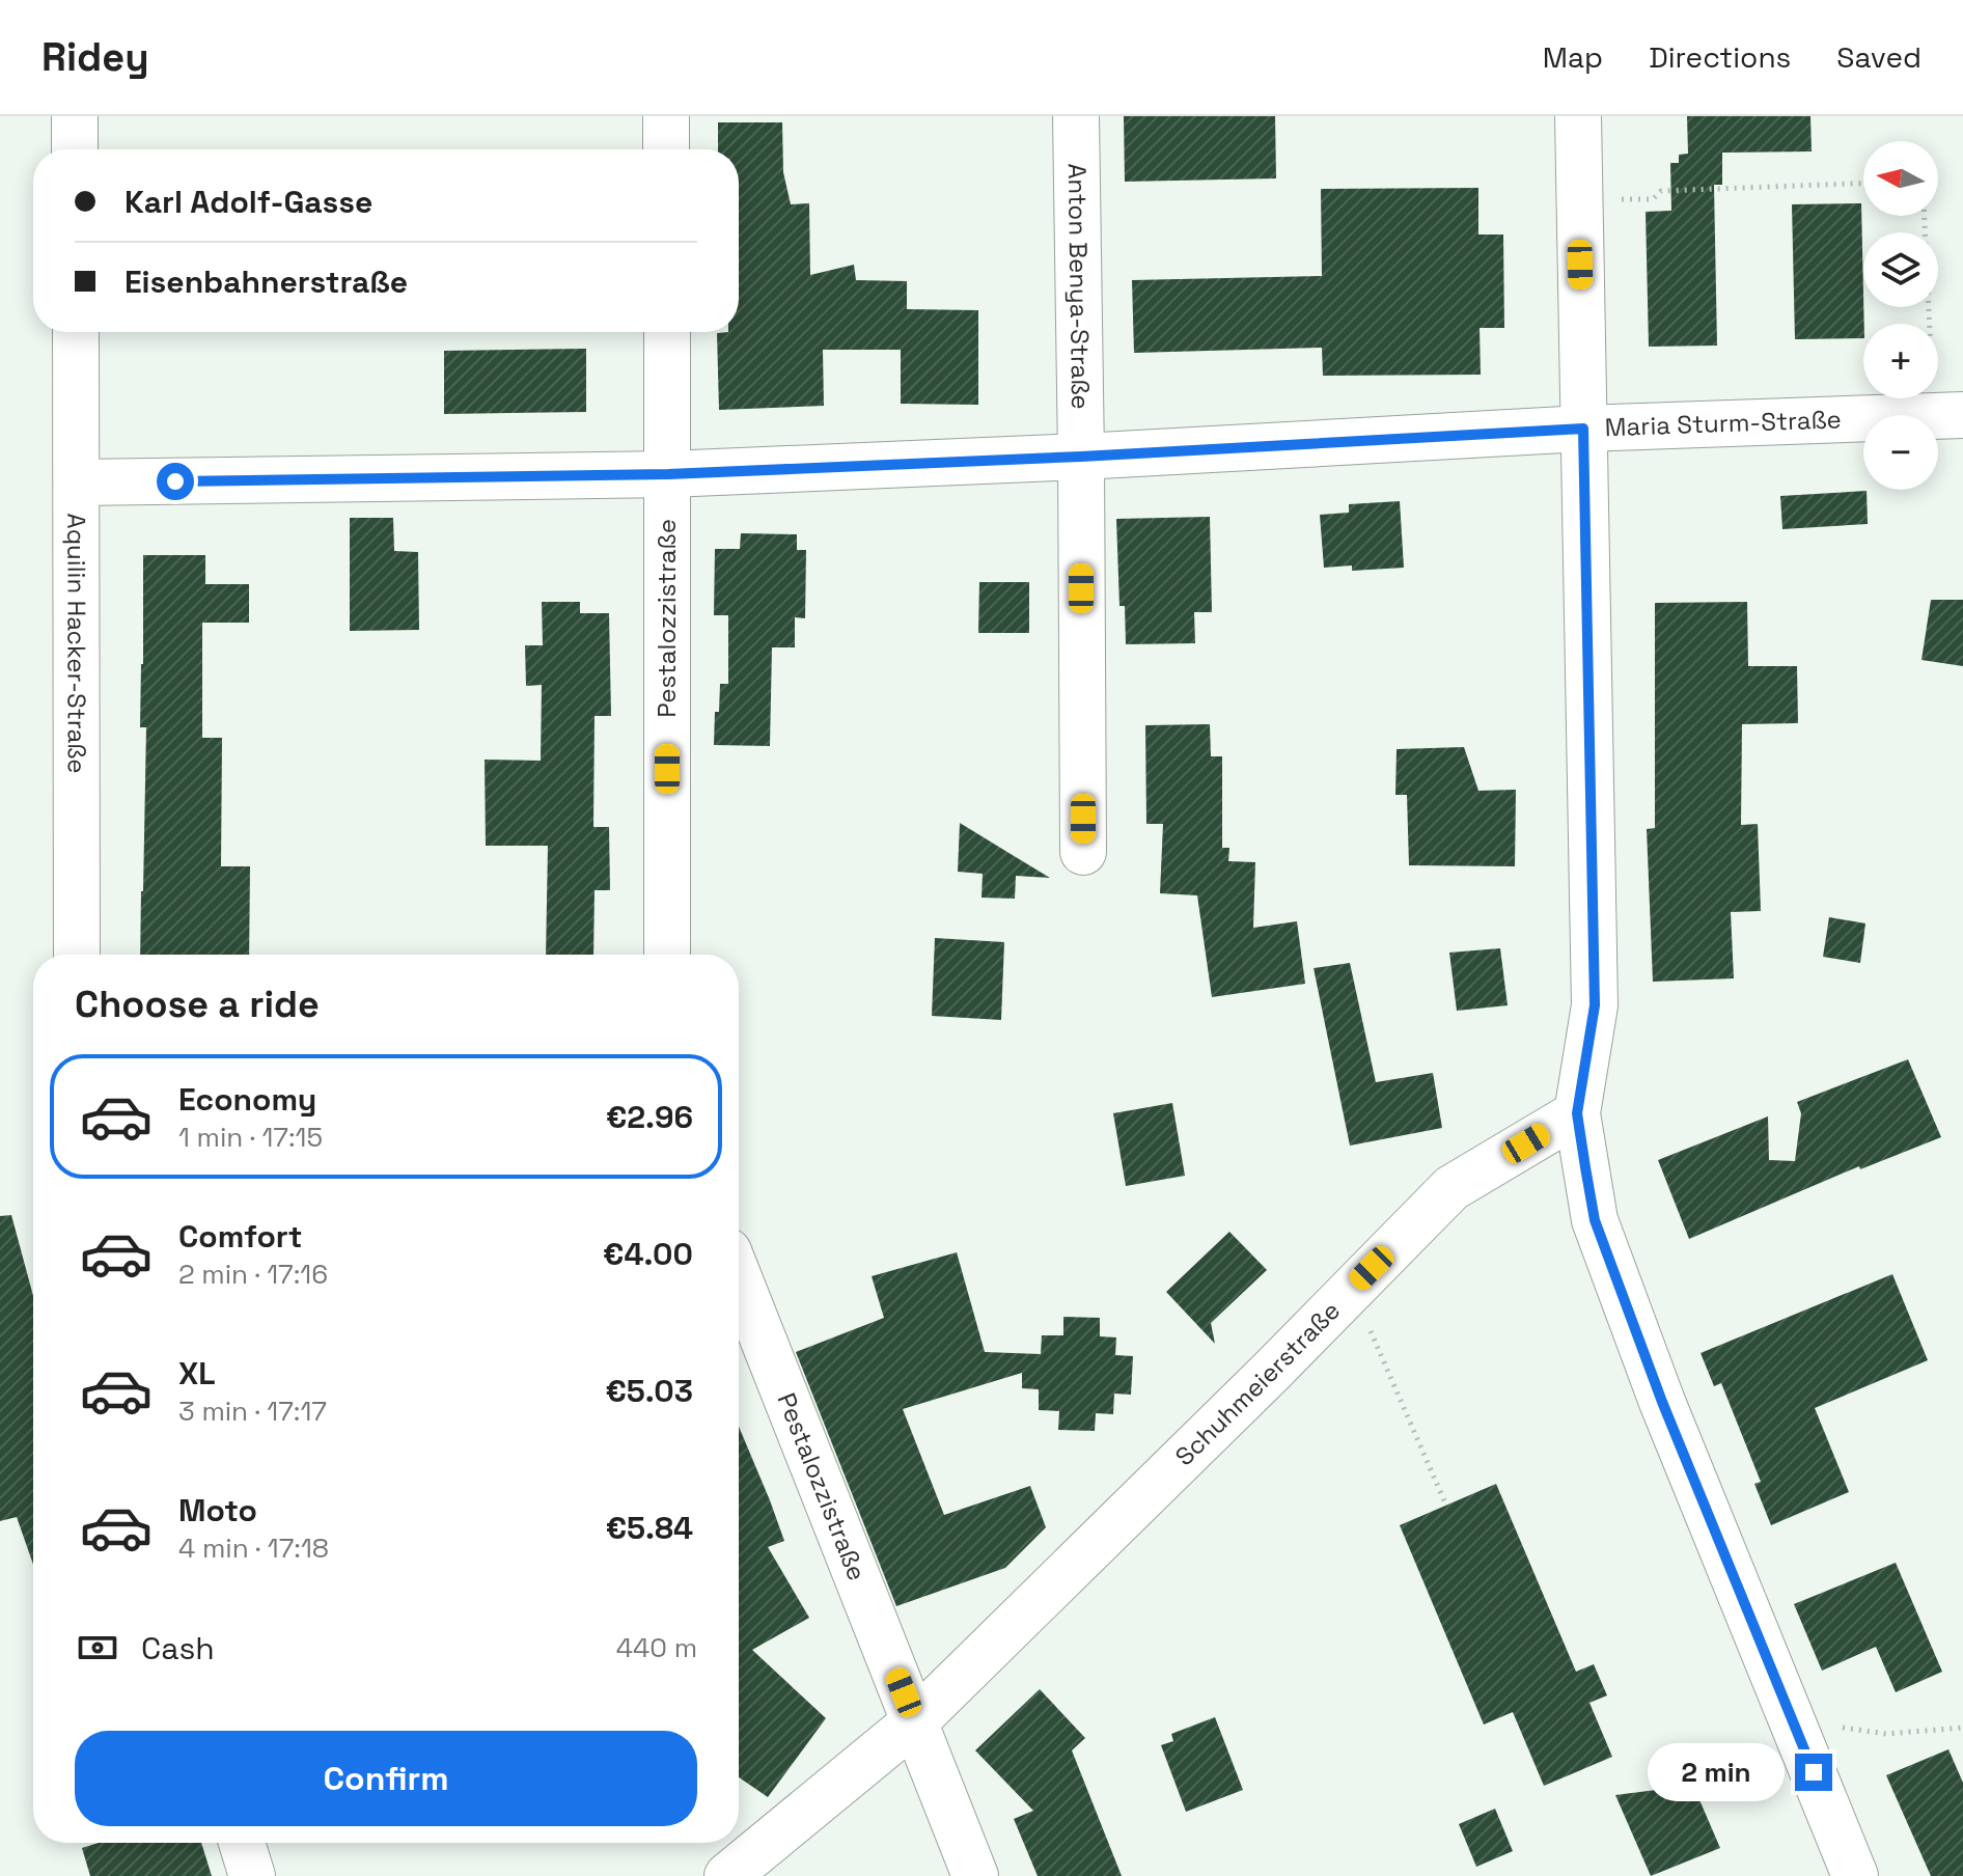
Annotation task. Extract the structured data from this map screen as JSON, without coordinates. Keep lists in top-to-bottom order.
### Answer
{
  "streets": {
    "street": [
      "Anton Benya-Straße",
      "Maria Sturm-Straße",
      "Pestalozzistraße",
      "Aquilin Hacker-Straße",
      "Schuhmeierstraße"
    ]
  },
  "crossings": [
    ["Anton Benya-Straße", "Maria Sturm-Straße"],
    ["Maria Sturm-Straße", "Pestalozzistraße"],
    ["Maria Sturm-Straße", "Aquilin Hacker-Straße"],
    ["Pestalozzistraße", "Schuhmeierstraße"]
  ],
  "north": "left",
  "page": {
    "header": "Ridey",
    "nav": ["Map", "Directions", "Saved"],
    "map_buttons": ["+", "−"],
    "banner": ["Karl Adolf-Gasse", "Eisenbahnerstraße"],
    "heading": "Choose a ride",
    "list": [
      {
        "name": "Economy",
        "note": "1 min · 17:15",
        "value": "€2.96"
      },
      {
        "name": "Comfort",
        "note": "2 min · 17:16",
        "value": "€4.00"
      },
      {
        "name": "XL",
        "note": "3 min · 17:17",
        "value": "€5.03"
      },
      {
        "name": "Moto",
        "note": "4 min · 17:18",
        "value": "€5.84"
      }
    ],
    "pay": ["Cash", "440 m"],
    "buttons": "Confirm",
    "bubble": "2 min"
  }
}
